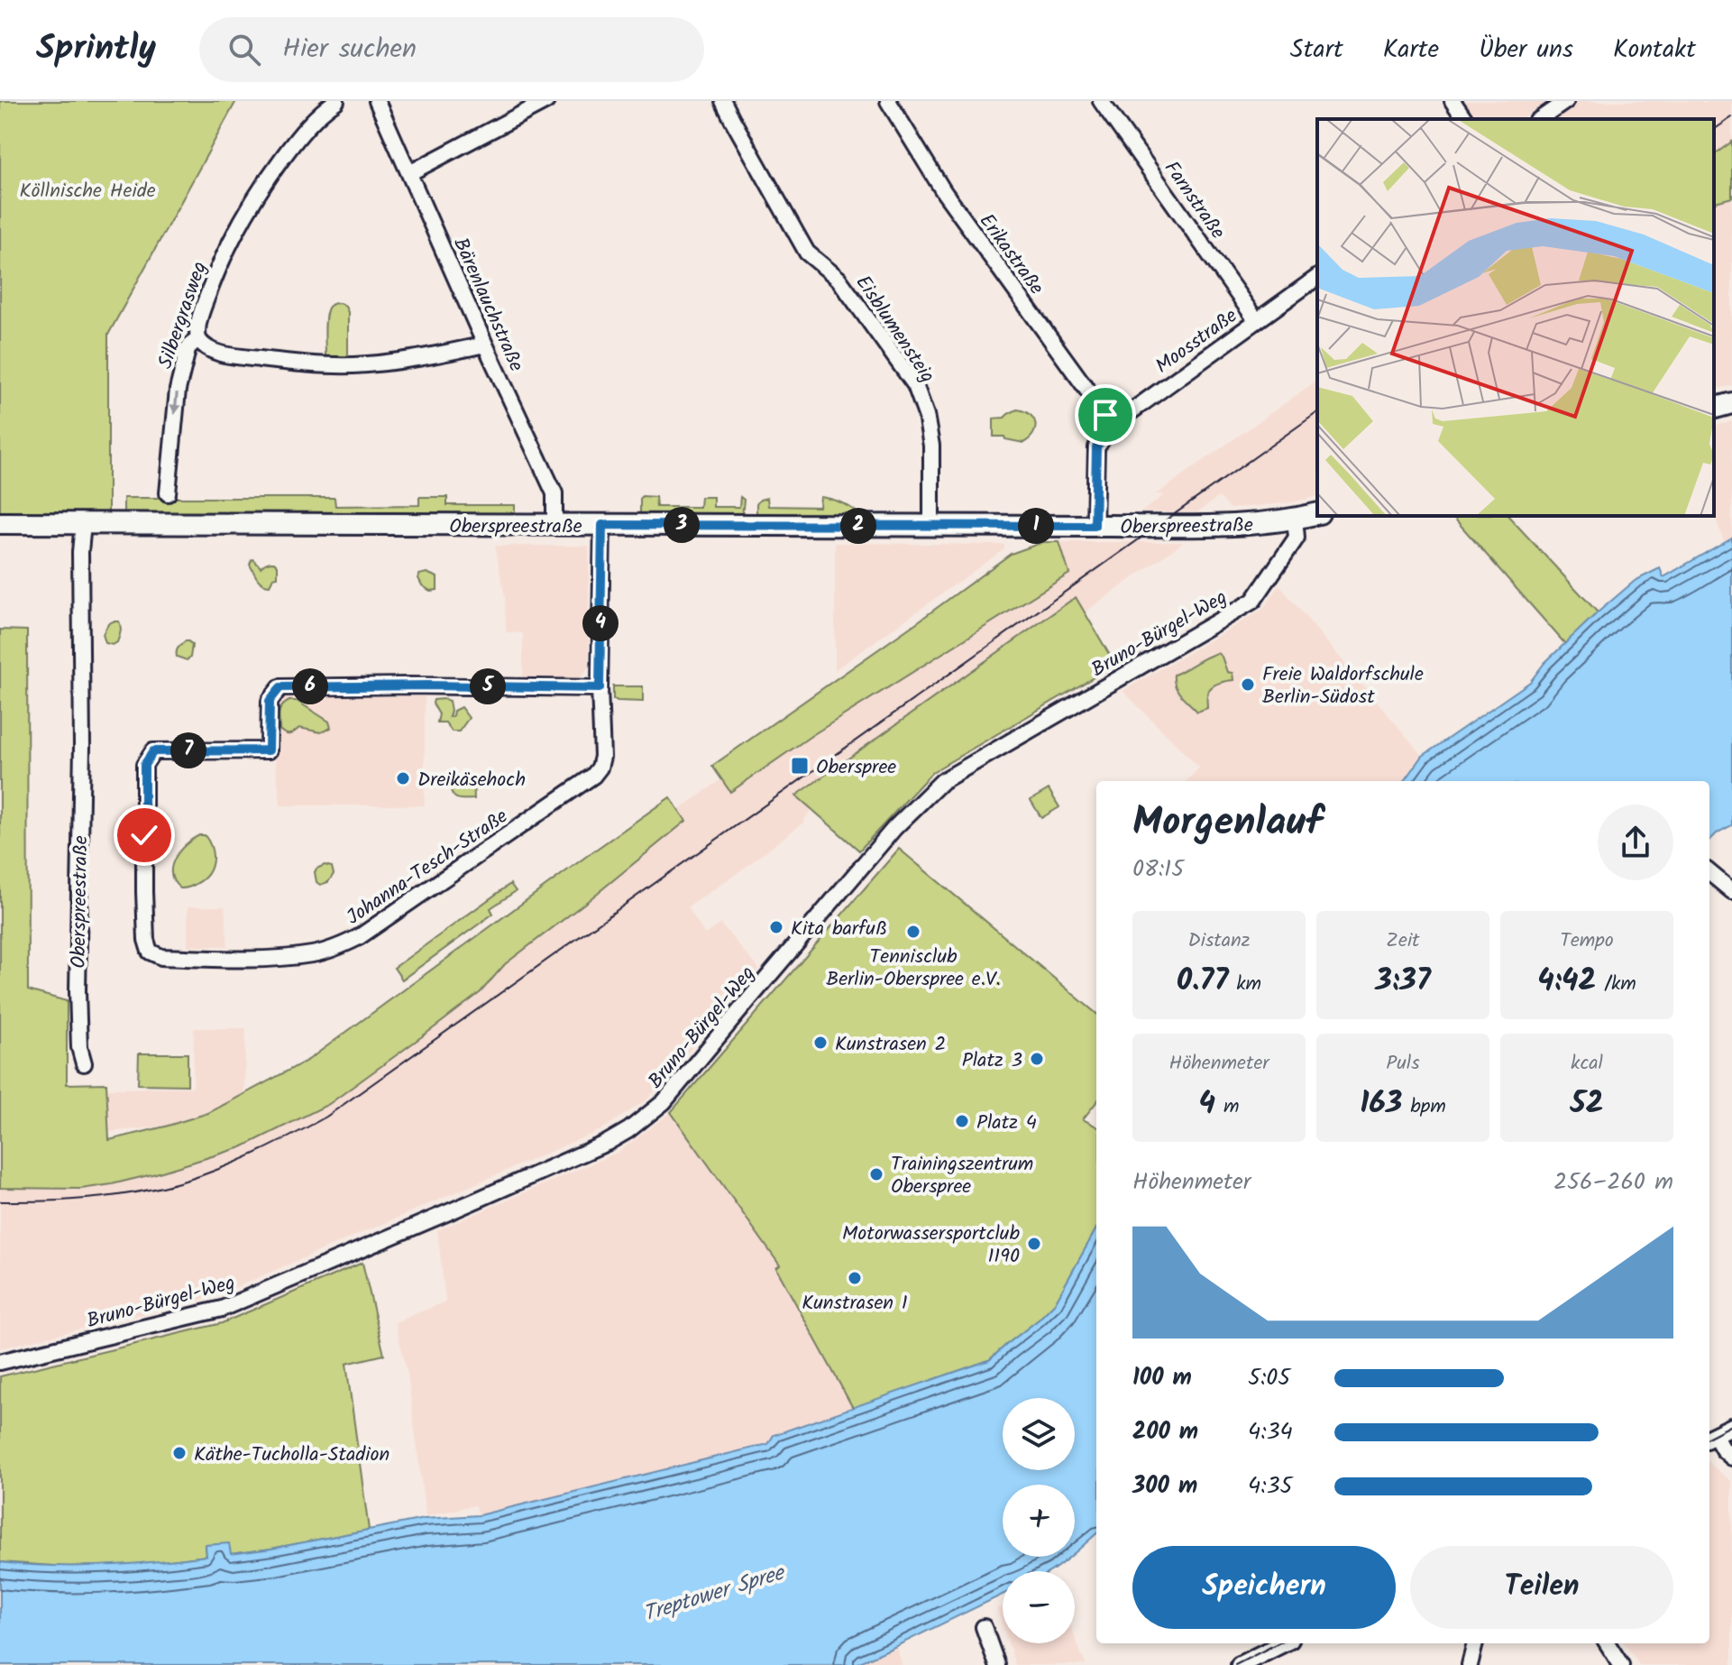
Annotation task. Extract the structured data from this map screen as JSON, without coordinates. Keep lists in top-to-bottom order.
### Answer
{
  "streets": {
    "main road": ["Oberspreestraße"],
    "street": [
      "Farnstraße",
      "Erikastraße",
      "Bärenlauchstraße",
      "Silbergrasweg",
      "Eisblumensteig",
      "Moosstraße",
      "Bruno-Bürgel-Weg",
      "Johanna-Tesch-Straße"
    ]
  },
  "crossings": [
    ["Farnstraße", "Moosstraße"],
    ["Erikastraße", "Moosstraße"],
    ["Bärenlauchstraße", "Oberspreestraße"],
    ["Eisblumensteig", "Oberspreestraße"],
    ["Moosstraße", "Oberspreestraße"],
    ["Oberspreestraße", "Bruno-Bürgel-Weg"],
    ["Oberspreestraße", "Johanna-Tesch-Straße"]
  ],
  "one_way": ["Silbergrasweg"],
  "water": ["Treptower Spree"],
  "parks": ["Köllnische Heide"],
  "places": {
    "other": [
      "Freie Waldorfschule Berlin-Südost",
      "Dreikäsehoch",
      "Kita barfuß",
      "Tennisclub Berlin-Oberspree e.V.",
      "Kunstrasen 2",
      "Platz 3",
      "Platz 4",
      "Trainingszentrum Oberspree",
      "Motorwassersportclub 1190",
      "Kunstrasen 1",
      "Käthe-Tucholla-Stadion"
    ],
    "transit": ["Oberspree"]
  },
  "page": {
    "header": "Sprintly",
    "search": "Hier suchen",
    "nav": [
      "Start",
      "Karte",
      "Über uns",
      "Kontakt"
    ],
    "pins": [
      "3",
      "1",
      "2",
      "4",
      "5",
      "6",
      "7"
    ],
    "heading": ["Morgenlauf", "08:15"],
    "stats": [
      ["Distanz", "0.77 km"],
      ["Zeit", "3:37"],
      ["Tempo", "4:42 /km"],
      ["Höhenmeter", "4 m"],
      ["Puls", "163 bpm"],
      ["kcal", "52"]
    ],
    "chart": ["Höhenmeter", "256–260 m"],
    "list": [
      {
        "name": "100 m",
        "note": "5:05"
      },
      {
        "name": "200 m",
        "note": "4:34"
      },
      {
        "name": "300 m",
        "note": "4:35"
      }
    ],
    "map_buttons": ["+", "−"],
    "buttons": ["Speichern", "Teilen"]
  }
}
